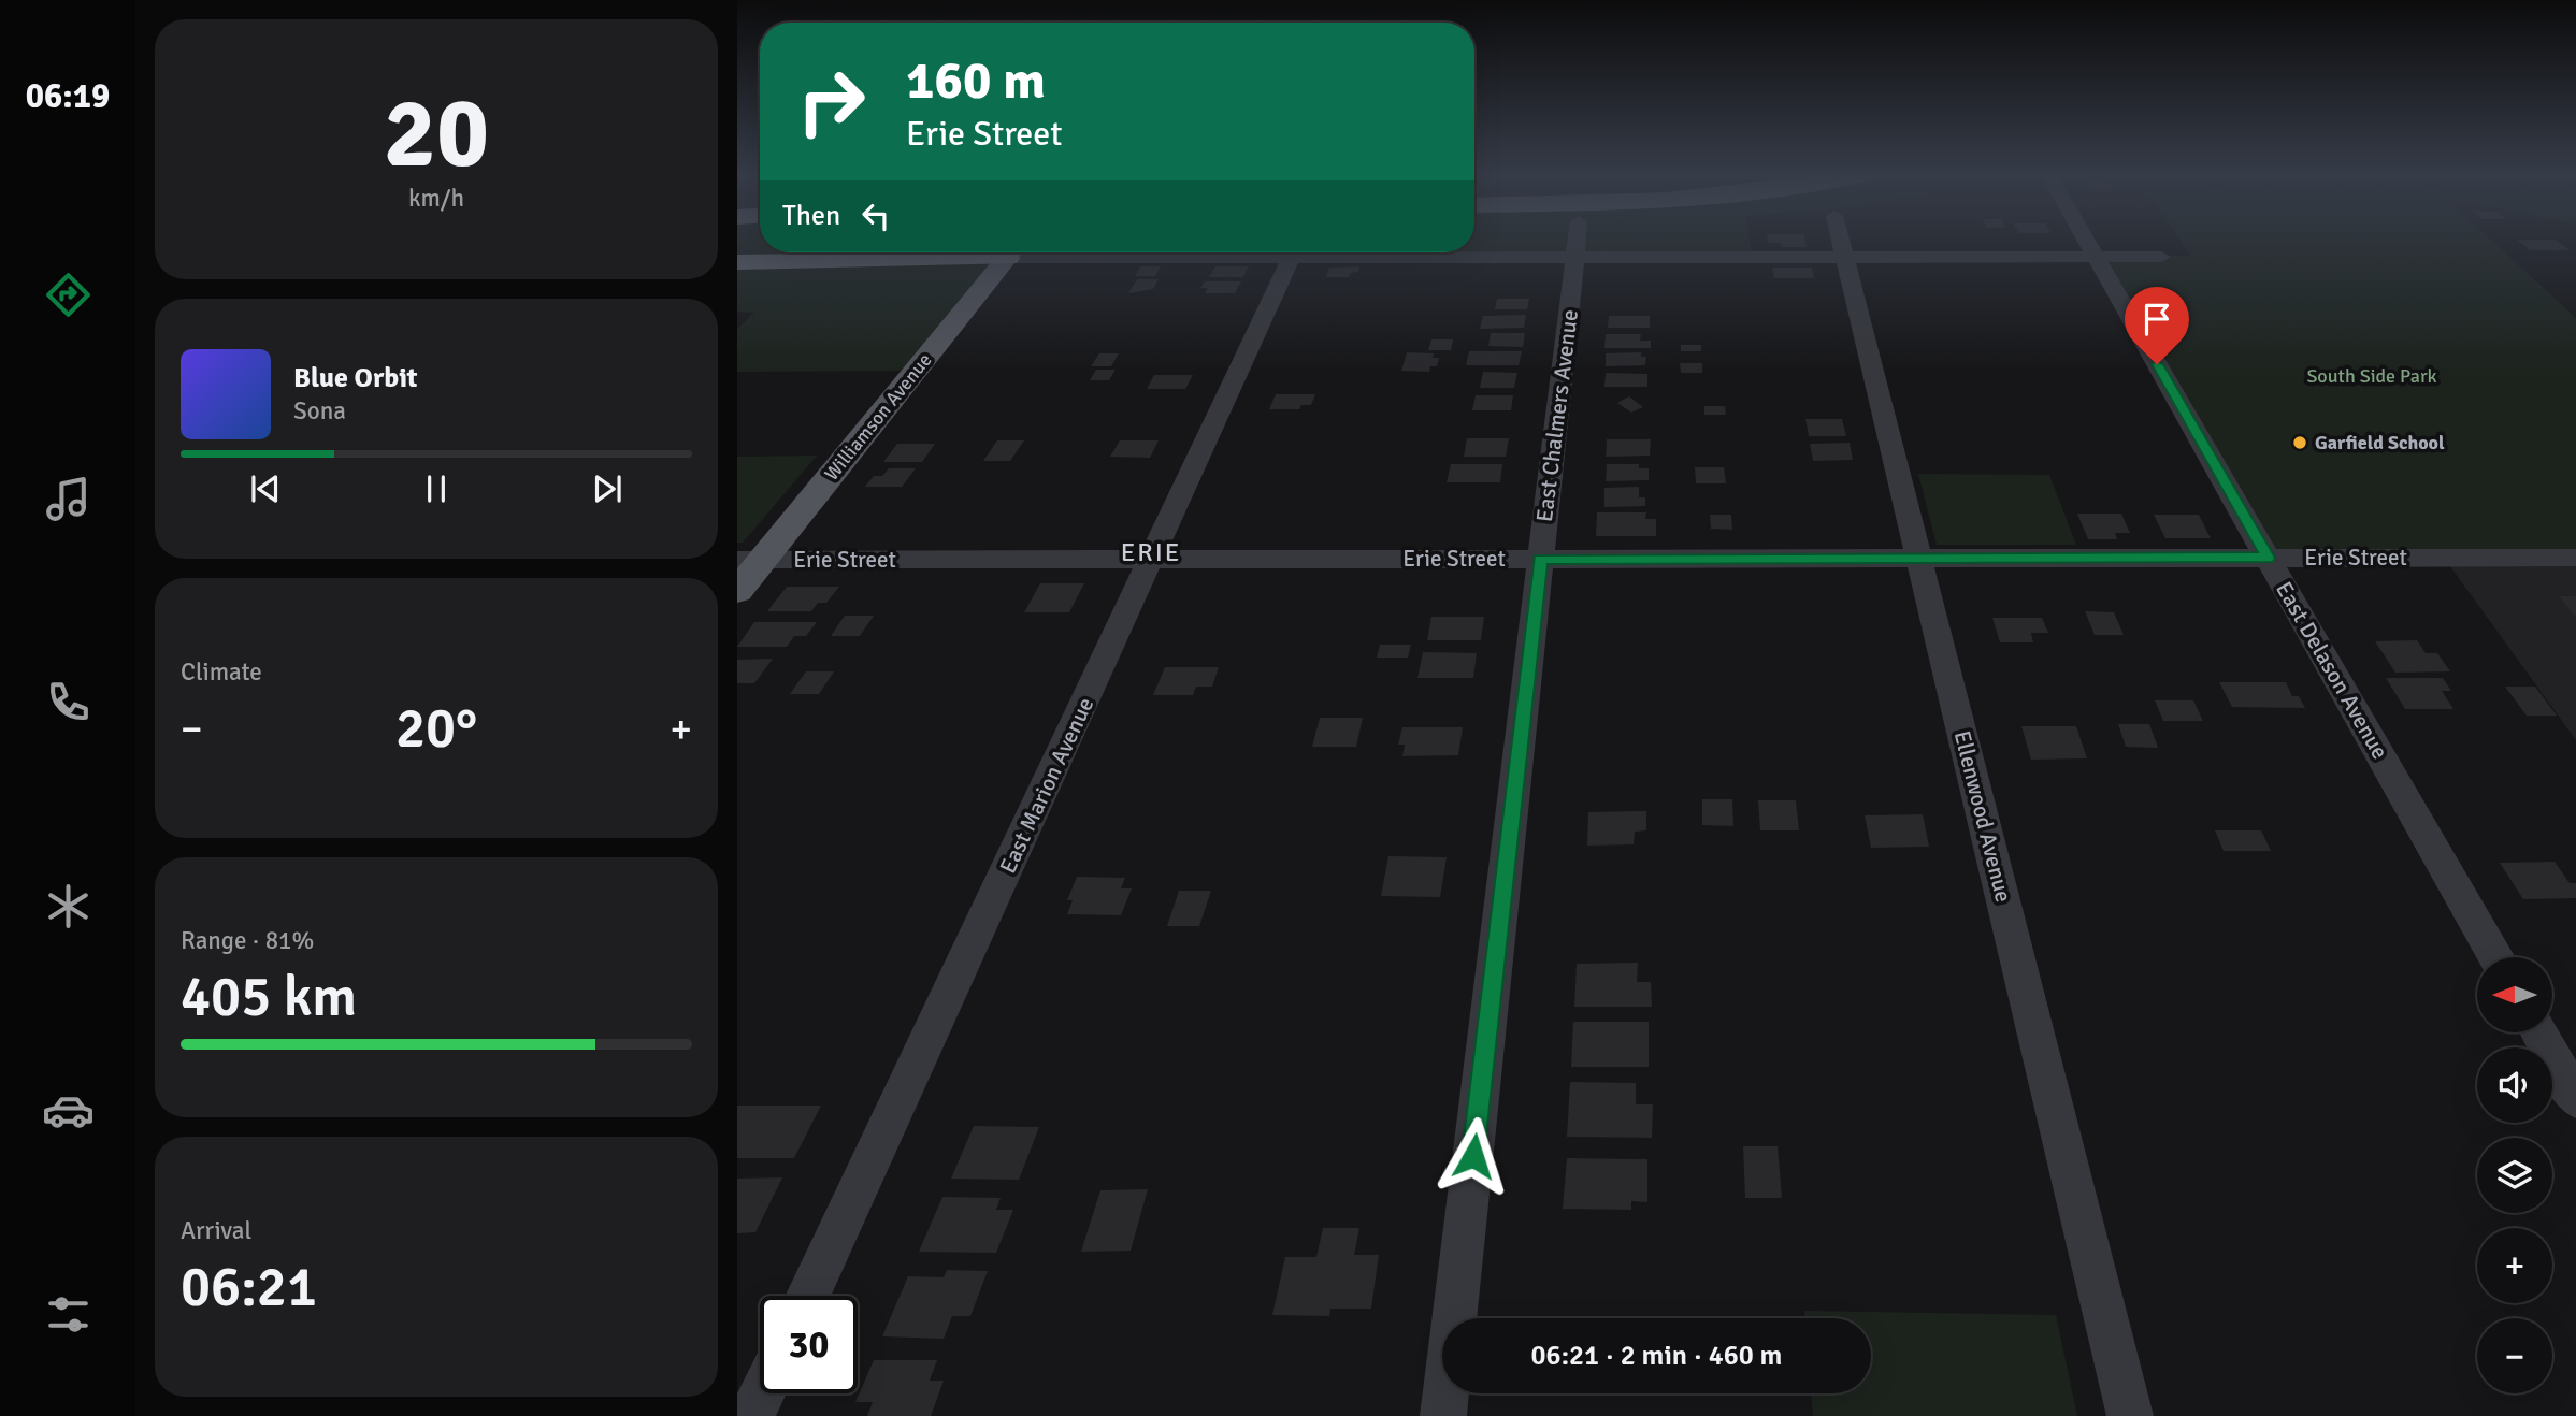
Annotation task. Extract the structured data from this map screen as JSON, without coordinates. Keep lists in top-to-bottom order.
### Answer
{
  "streets": {
    "main road": ["Williamson Avenue"],
    "street": [
      "East Chalmers Avenue",
      "Erie Street",
      "East Delason Avenue",
      "East Marion Avenue",
      "Ellenwood Avenue"
    ]
  },
  "crossings": [
    ["East Chalmers Avenue", "Erie Street"],
    ["Williamson Avenue", "Erie Street"],
    ["Erie Street", "East Delason Avenue"],
    ["Erie Street", "East Marion Avenue"],
    ["Erie Street", "Ellenwood Avenue"]
  ],
  "districts": ["ERIE"],
  "parks": ["South Side Park"],
  "places": ["Garfield School"],
  "north": "left",
  "page": {
    "tabs": "06:19",
    "tile": [
      ["20", "km/h"],
      "Climate",
      ["Range · 81%", "405 km"],
      ["Arrival", "06:21"]
    ],
    "turn": ["160 m", "Erie Street"],
    "then": "Then",
    "song": ["Blue Orbit", "Sona"],
    "heat": ["−", "20°", "+"],
    "map_buttons": ["+", "−"],
    "limit": "30",
    "trip": "06:21 · 2 min · 460 m"
  }
}
